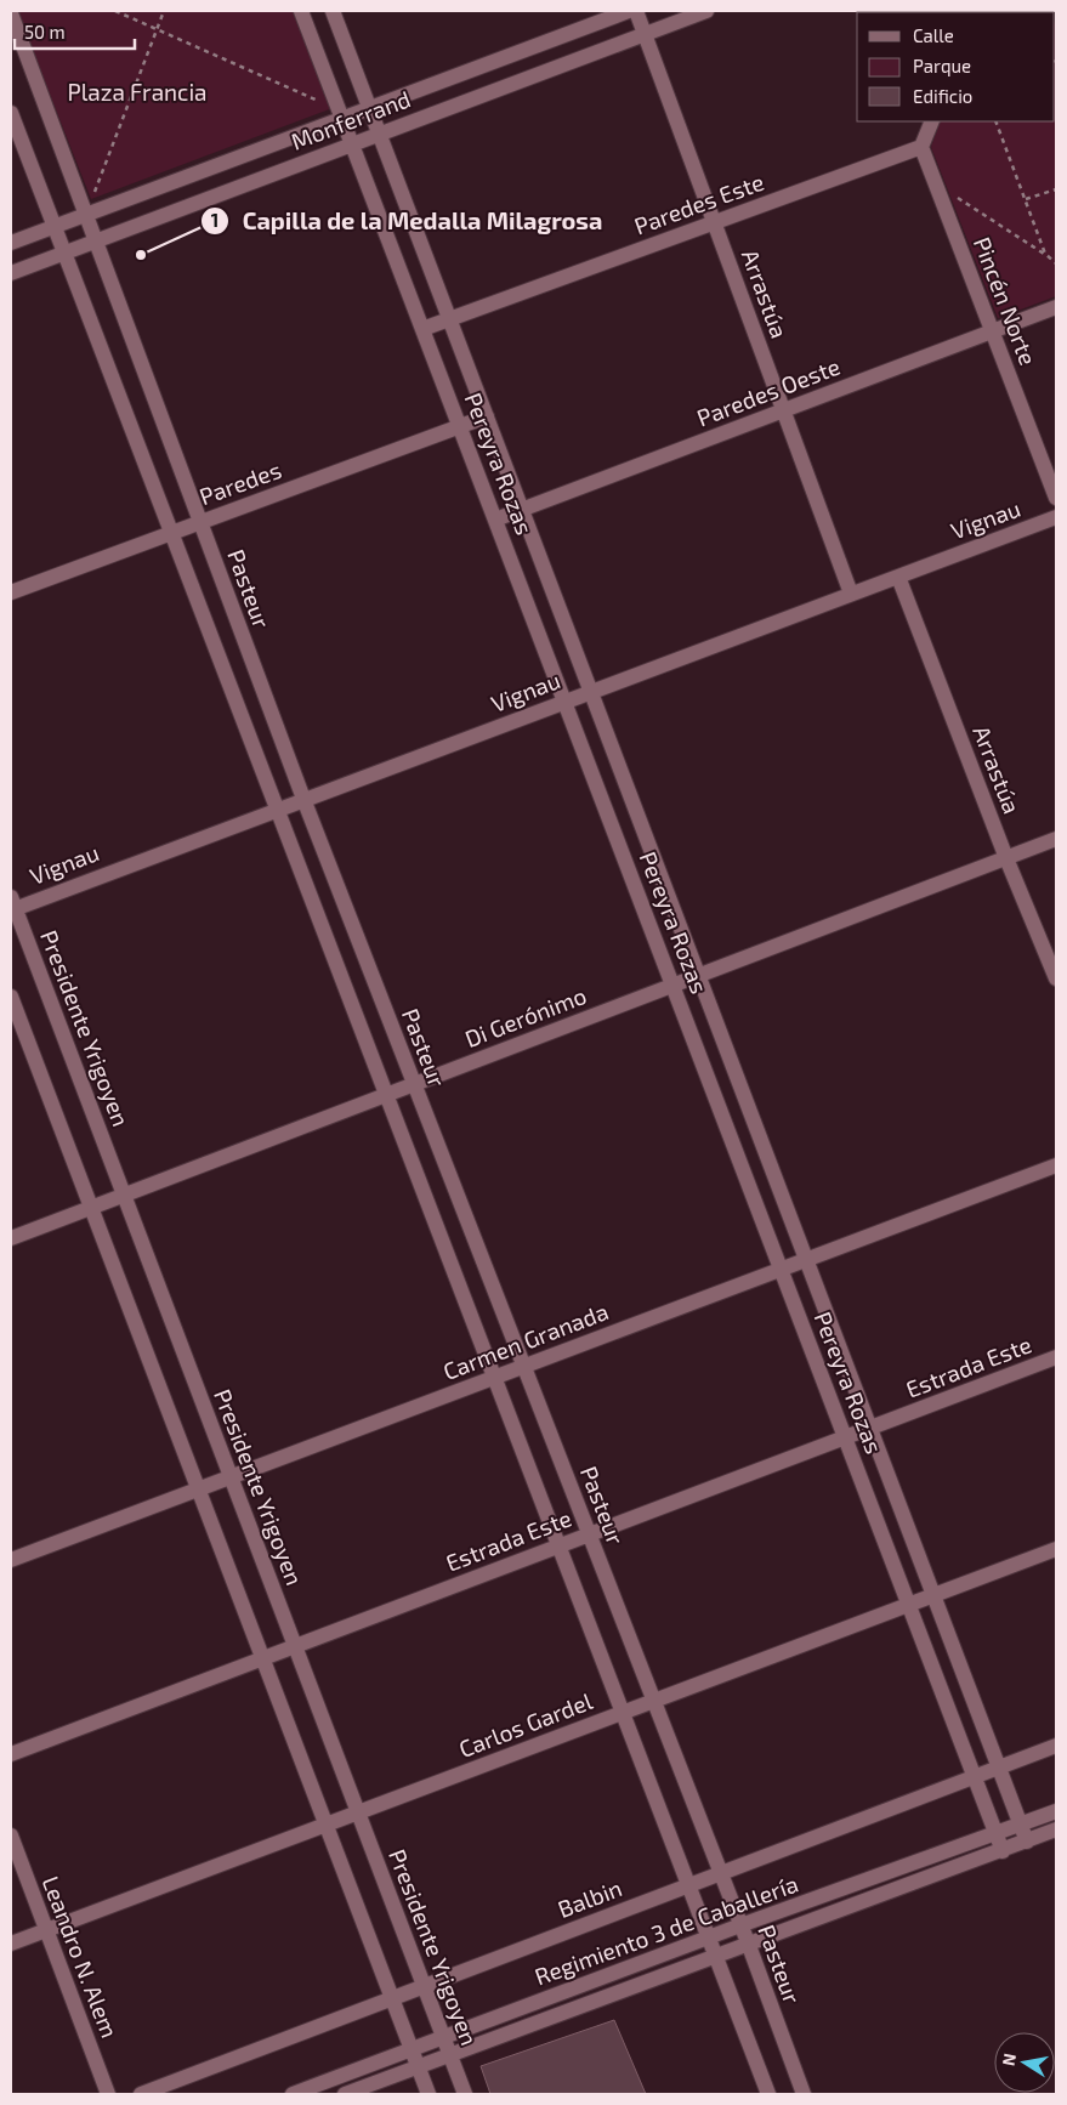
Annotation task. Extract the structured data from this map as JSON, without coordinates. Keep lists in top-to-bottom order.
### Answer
{
  "streets": {
    "street": [
      "Monferrand",
      "Paredes Este",
      "Arrastúa",
      "Pincén Norte",
      "Paredes Oeste",
      "Pereyra Rozas",
      "Paredes",
      "Vignau",
      "Pasteur",
      "Di Gerónimo",
      "Presidente Yrigoyen",
      "Carmen Granada",
      "Estrada Este",
      "Carlos Gardel",
      "Balbin",
      "Regimiento 3 de Caballería",
      "Leandro N. Alem"
    ]
  },
  "crossings": [
    ["Monferrand", "Arrastúa"],
    ["Monferrand", "Pereyra Rozas"],
    ["Monferrand", "Pasteur"],
    ["Paredes Este", "Arrastúa"],
    ["Paredes Este", "Pincén Norte"],
    ["Paredes Este", "Pereyra Rozas"],
    ["Arrastúa", "Paredes Oeste"],
    ["Arrastúa", "Vignau"],
    ["Arrastúa", "Di Gerónimo"],
    ["Pincén Norte", "Paredes Oeste"],
    ["Paredes Oeste", "Pereyra Rozas"],
    ["Pereyra Rozas", "Paredes"],
    ["Pereyra Rozas", "Vignau"],
    ["Pereyra Rozas", "Di Gerónimo"],
    ["Pereyra Rozas", "Carmen Granada"],
    ["Pereyra Rozas", "Estrada Este"],
    ["Pereyra Rozas", "Carlos Gardel"],
    ["Pereyra Rozas", "Balbin"],
    ["Pereyra Rozas", "Regimiento 3 de Caballería"],
    ["Paredes", "Pasteur"],
    ["Vignau", "Pasteur"],
    ["Vignau", "Presidente Yrigoyen"],
    ["Pasteur", "Di Gerónimo"],
    ["Pasteur", "Carmen Granada"],
    ["Pasteur", "Estrada Este"],
    ["Pasteur", "Carlos Gardel"],
    ["Pasteur", "Balbin"],
    ["Pasteur", "Regimiento 3 de Caballería"],
    ["Di Gerónimo", "Presidente Yrigoyen"],
    ["Presidente Yrigoyen", "Carmen Granada"],
    ["Presidente Yrigoyen", "Estrada Este"],
    ["Presidente Yrigoyen", "Carlos Gardel"],
    ["Presidente Yrigoyen", "Balbin"],
    ["Presidente Yrigoyen", "Regimiento 3 de Caballería"],
    ["Carlos Gardel", "Leandro N. Alem"]
  ],
  "parks": ["Plaza Francia"],
  "places": ["Capilla de la Medalla Milagrosa"],
  "legend": ["Calle", "Parque", "Edificio"],
  "scale_bar": "50 m",
  "north": "left"
}
